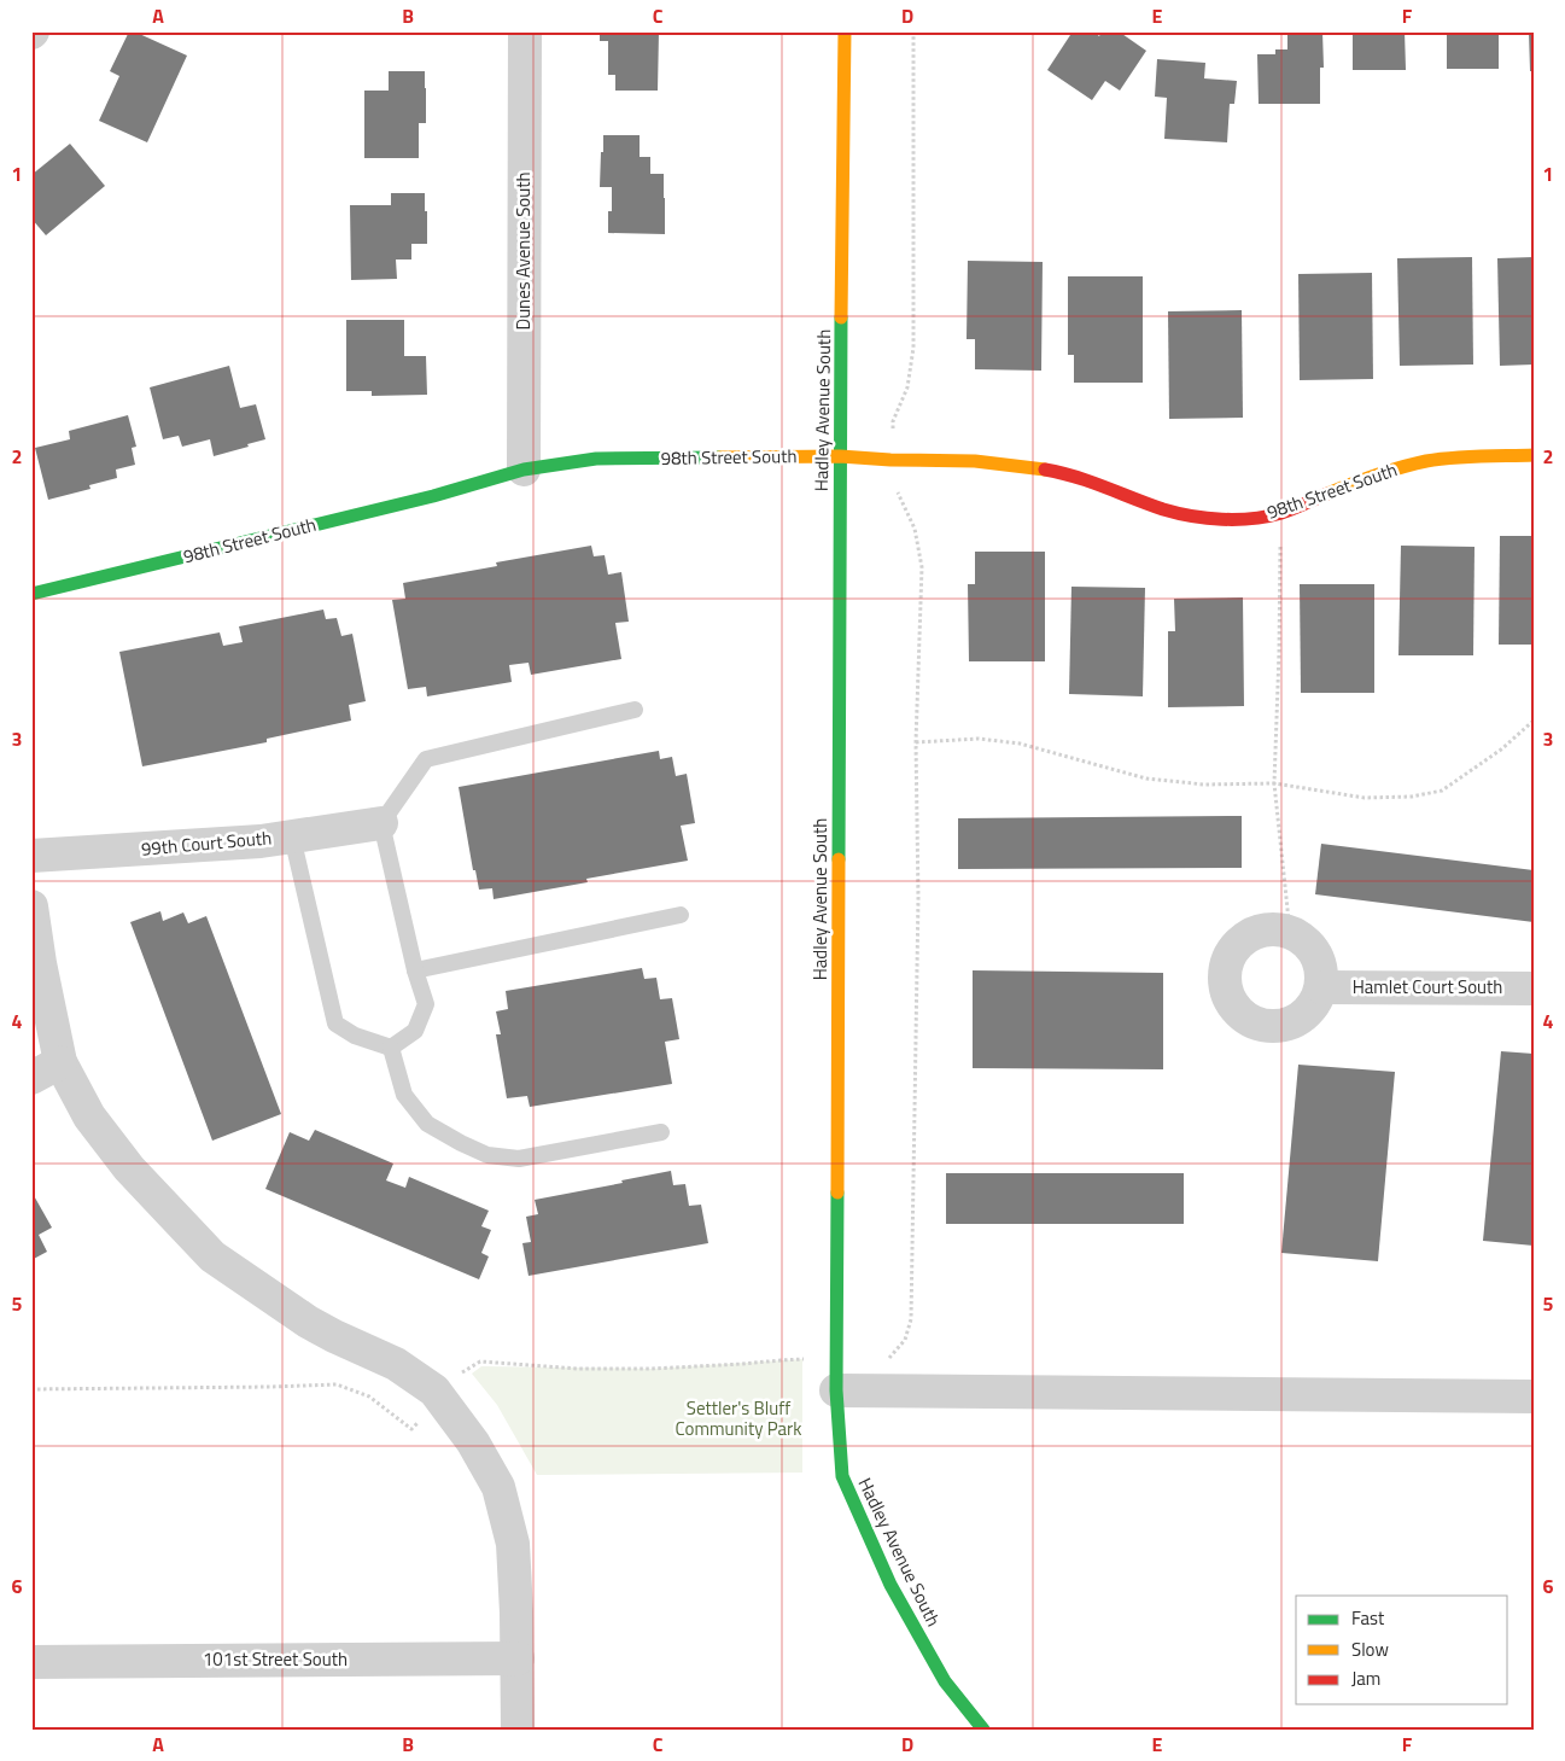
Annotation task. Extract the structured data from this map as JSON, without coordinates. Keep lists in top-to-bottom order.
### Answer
{
  "streets": {
    "street": [
      "Dunes Avenue South",
      "Hadley Avenue South",
      "98th Street South",
      "99th Court South",
      "Hamlet Court South",
      "101st Street South"
    ]
  },
  "crossings": [
    ["Dunes Avenue South", "98th Street South"],
    ["Hadley Avenue South", "98th Street South"]
  ],
  "parks": ["Settler's Bluff Community Park"],
  "legend": ["Fast", "Slow", "Jam"],
  "grid": {
    "columns": [
      "A",
      "B",
      "C",
      "D",
      "E",
      "F"
    ],
    "rows": [
      "1",
      "2",
      "3",
      "4",
      "5",
      "6"
    ]
  }
}
